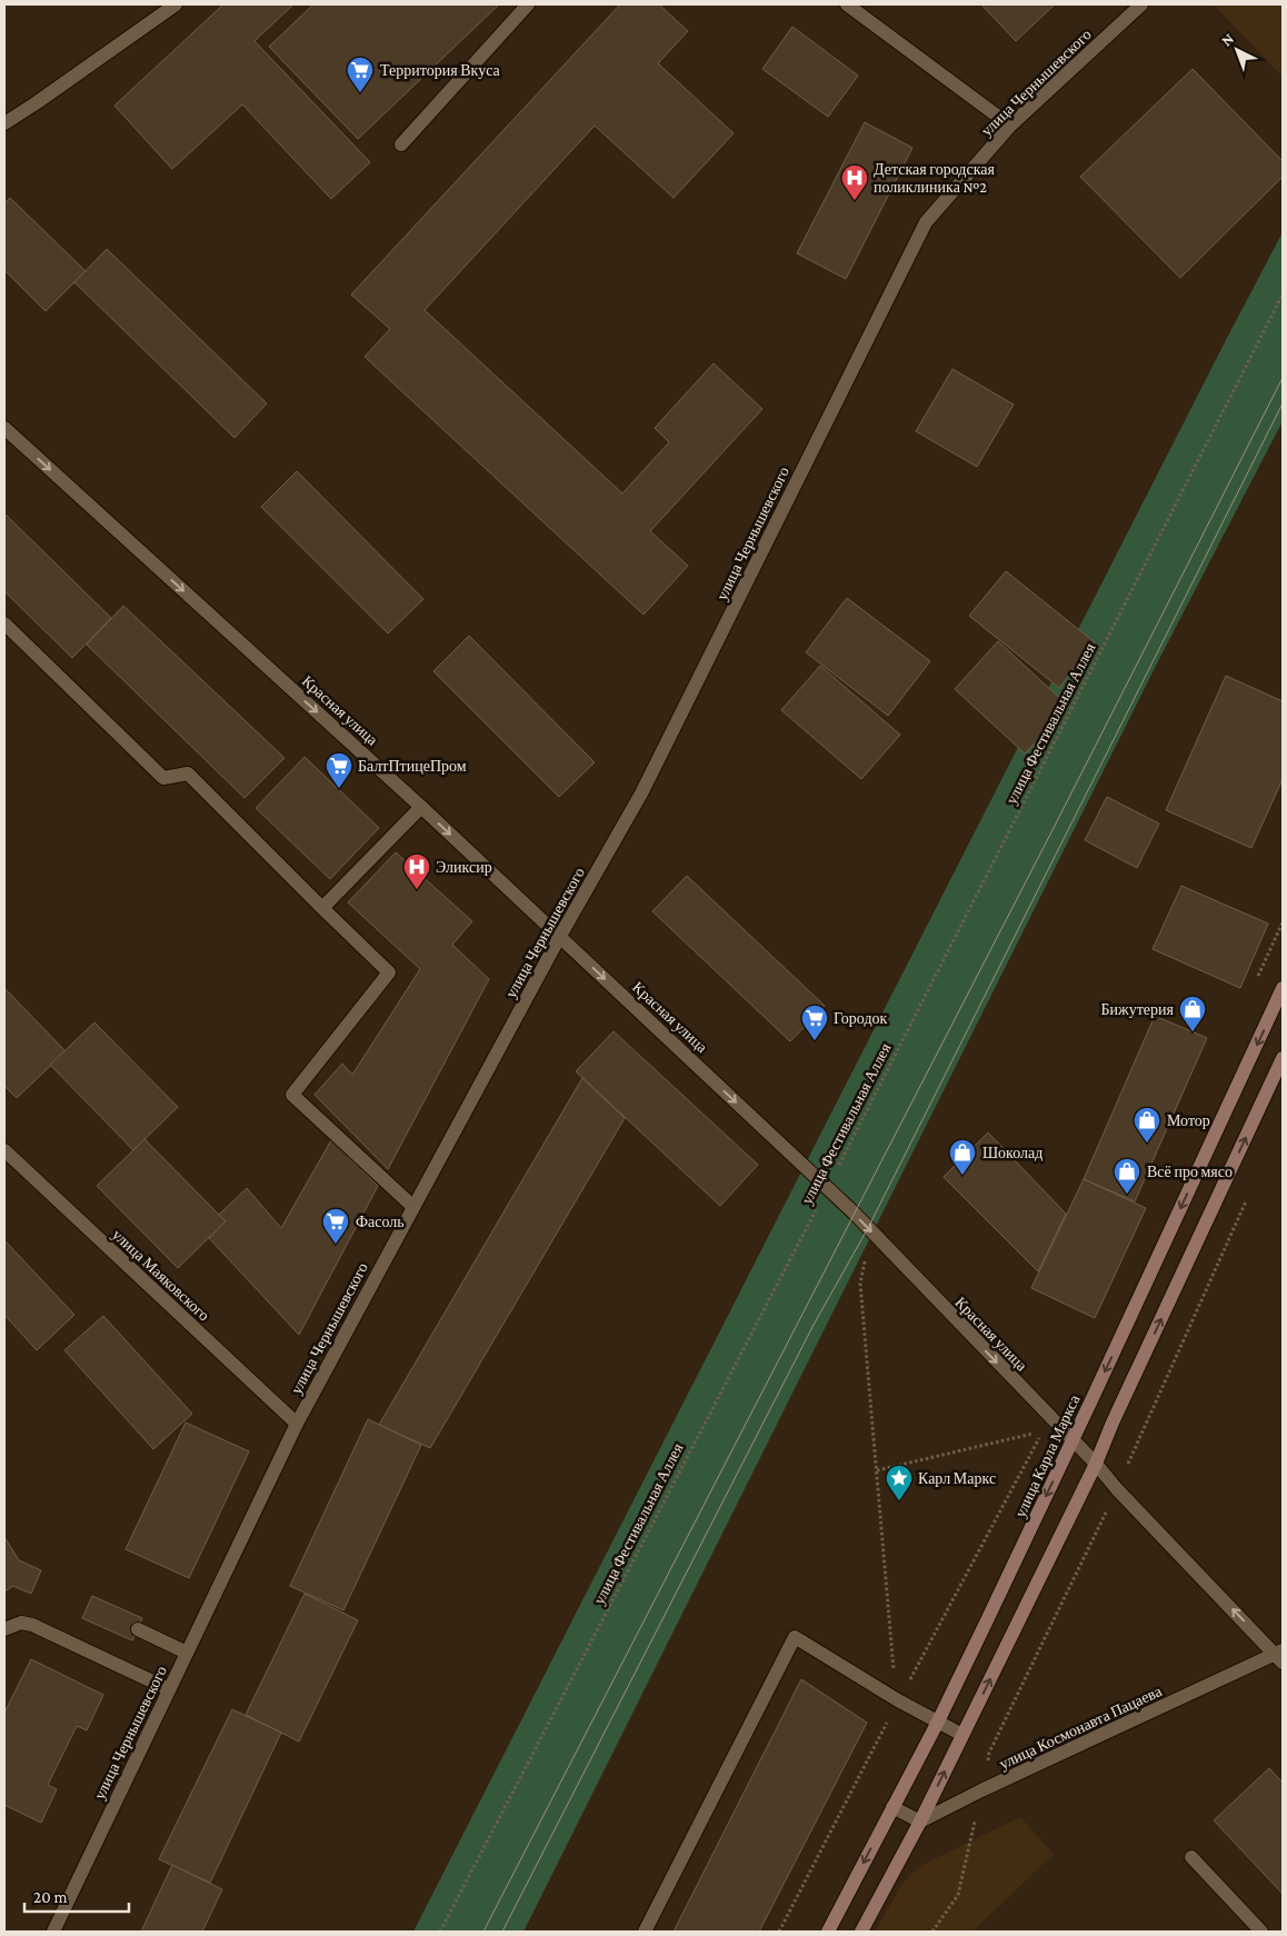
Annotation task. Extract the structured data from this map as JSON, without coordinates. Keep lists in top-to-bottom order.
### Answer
{
  "streets": {
    "main road": ["улица Карла Маркса"],
    "street": [
      "улица Чернышевского",
      "Красная улица",
      "улица Маяковского",
      "улица Космонавта Пацаева"
    ],
    "path": ["улица Фестивальная Аллея"]
  },
  "crossings": [
    ["улица Чернышевского", "Красная улица"],
    ["улица Чернышевского", "улица Маяковского"],
    ["Красная улица", "улица Фестивальная Аллея"],
    ["Красная улица", "улица Карла Маркса"],
    ["Красная улица", "улица Космонавта Пацаева"]
  ],
  "places": {
    "supermarket": [
      "Территория Вкуса",
      "БалтПтицеПром",
      "Городок",
      "Фасоль"
    ],
    "hospital": ["Детская городская поликлиника №2", "Эликсир"],
    "shop": [
      "Бижутерия",
      "Мотор",
      "Шоколад",
      "Всё про мясо"
    ],
    "place": ["Карл Маркс"]
  },
  "scale_bar": "20 m",
  "north": "top left"
}
